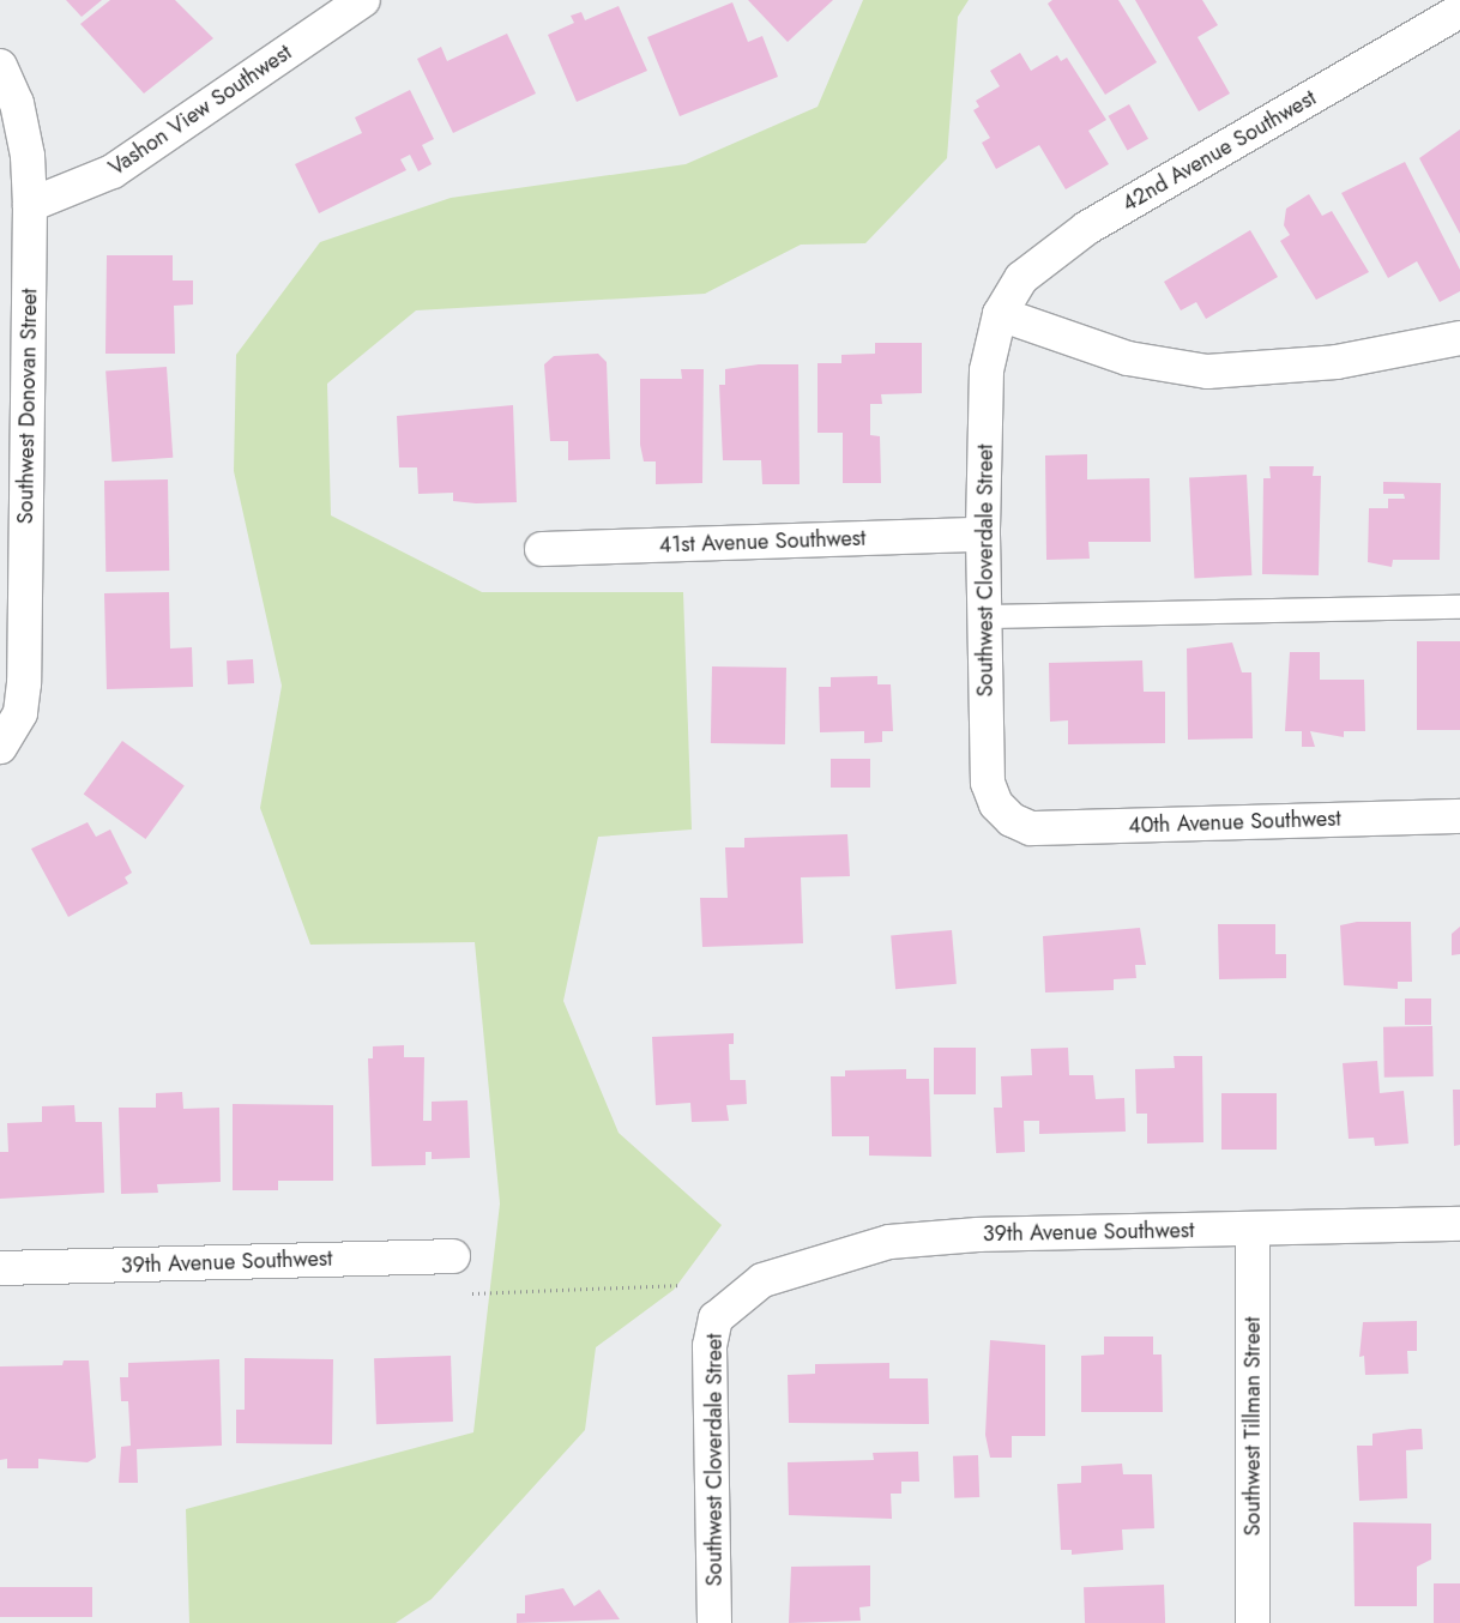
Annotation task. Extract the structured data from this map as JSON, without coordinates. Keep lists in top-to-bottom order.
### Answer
{
  "streets": {
    "street": [
      "Vashon View Southwest",
      "42nd Avenue Southwest",
      "Southwest Donovan Street",
      "41st Avenue Southwest",
      "Southwest Cloverdale Street",
      "40th Avenue Southwest",
      "39th Avenue Southwest",
      "Southwest Tillman Street"
    ]
  },
  "crossings": [
    ["Vashon View Southwest", "Southwest Donovan Street"],
    ["42nd Avenue Southwest", "Southwest Cloverdale Street"],
    ["41st Avenue Southwest", "Southwest Cloverdale Street"],
    ["Southwest Cloverdale Street", "40th Avenue Southwest"],
    ["Southwest Cloverdale Street", "39th Avenue Southwest"],
    ["39th Avenue Southwest", "Southwest Tillman Street"]
  ]
}
